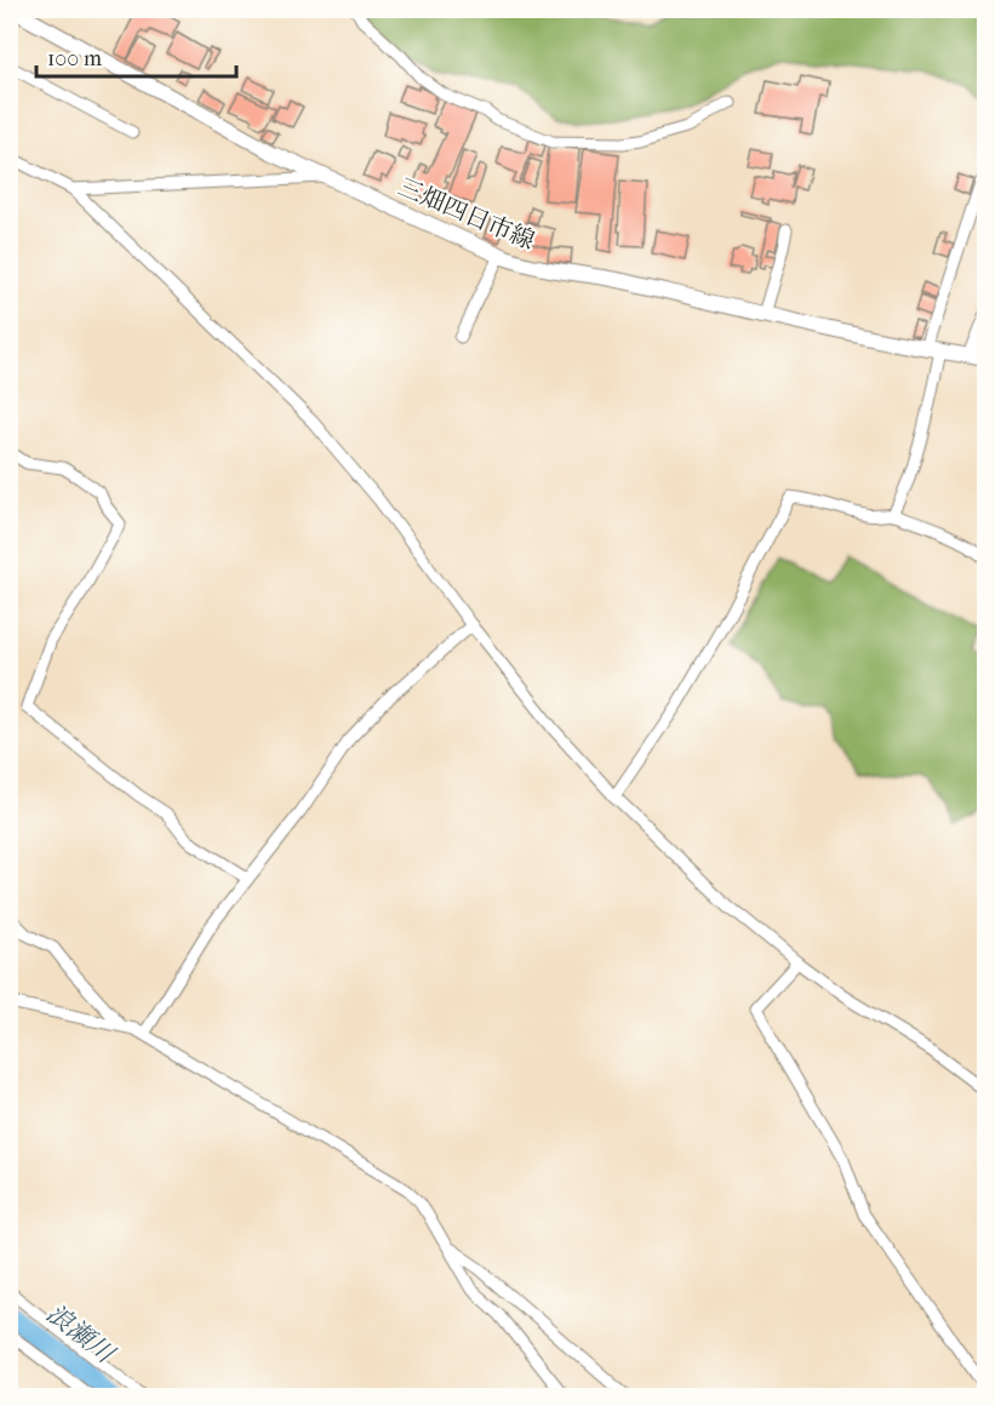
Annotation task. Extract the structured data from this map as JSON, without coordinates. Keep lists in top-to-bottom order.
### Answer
{
  "streets": {
    "main road": ["三畑四日市線"]
  },
  "water": ["浪瀬川"],
  "scale_bar": "100 m"
}
